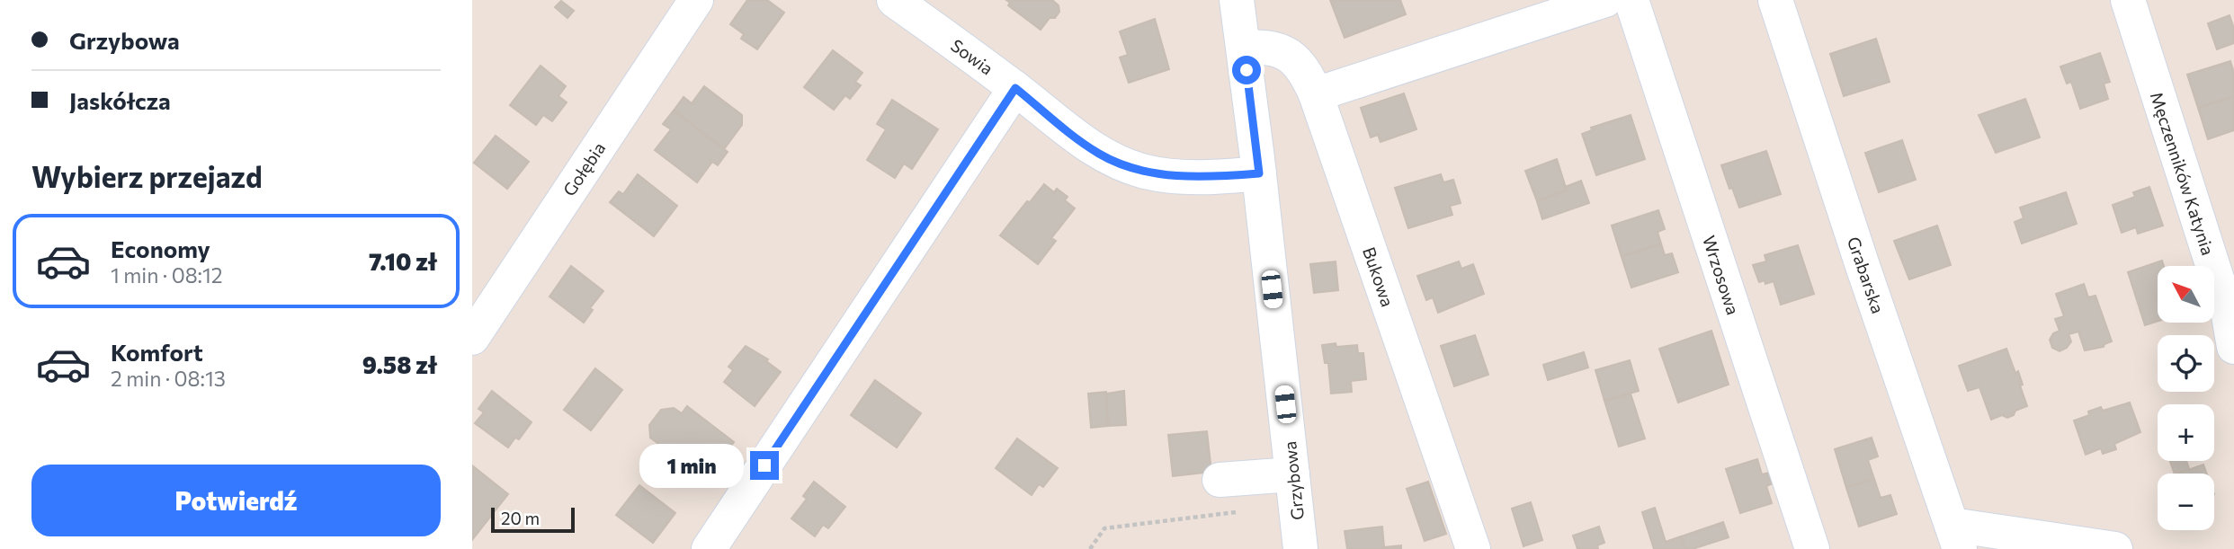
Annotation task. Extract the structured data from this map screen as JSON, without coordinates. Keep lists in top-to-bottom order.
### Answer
{
  "streets": {
    "street": [
      "Sowia",
      "Gołębia",
      "Męczenników Katynia",
      "Wrzosowa",
      "Grabarska",
      "Bukowa",
      "Grzybowa"
    ]
  },
  "crossings": [
    ["Sowia", "Grzybowa"],
    ["Bukowa", "Grzybowa"]
  ],
  "scale_bar": "20 m",
  "north": "top left",
  "page": {
    "banner": ["Grzybowa", "Jaskółcza"],
    "heading": "Wybierz przejazd",
    "list": [
      {
        "name": "Economy",
        "note": "1 min · 08:12",
        "value": "7.10 zł"
      },
      {
        "name": "Komfort",
        "note": "2 min · 08:13",
        "value": "9.58 zł"
      }
    ],
    "map_buttons": ["+", "−"],
    "bubble": "1 min",
    "buttons": "Potwierdź",
    "scale": "20 m"
  }
}
